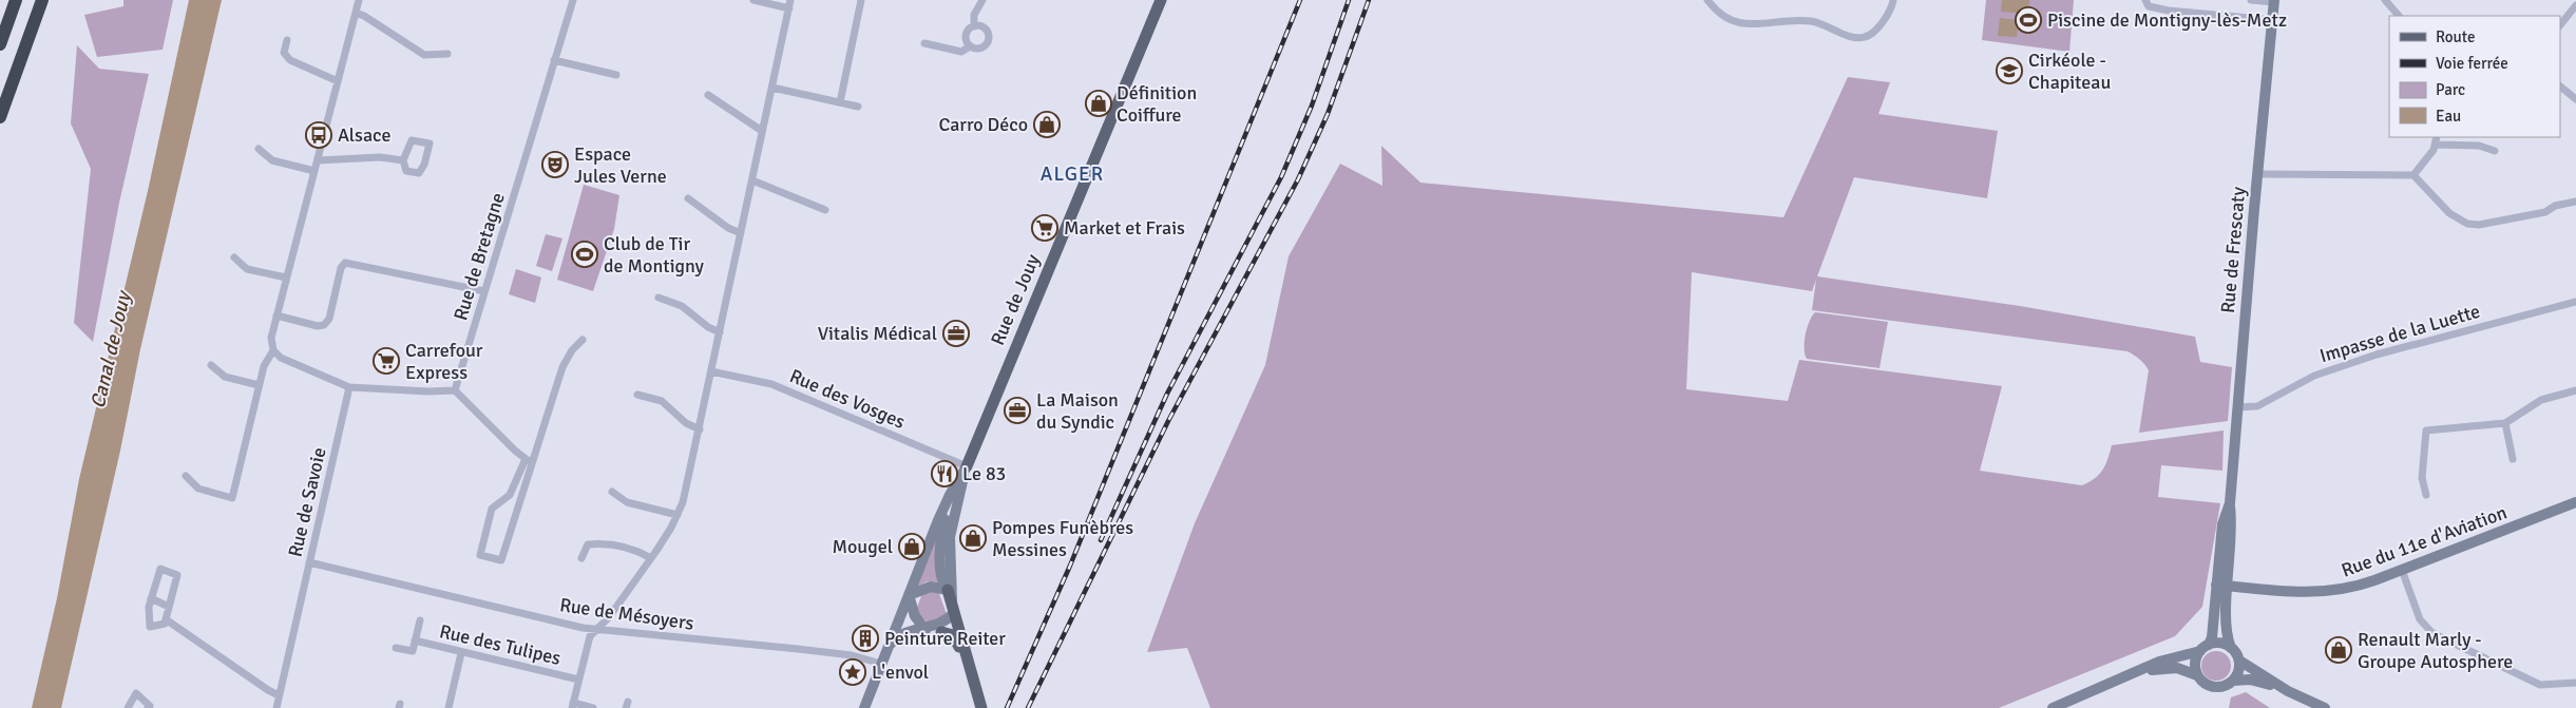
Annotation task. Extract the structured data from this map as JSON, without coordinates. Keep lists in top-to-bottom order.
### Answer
{
  "streets": {
    "main road": ["Rue de Frescaty", "Rue de Jouy", "Rue du 11e d'Aviation"],
    "street": [
      "Rue de Bretagne",
      "Impasse de la Luette",
      "Rue des Vosges",
      "Rue de Savoie",
      "Rue de Mésoyers",
      "Rue des Tulipes"
    ]
  },
  "crossings": [
    ["Rue de Frescaty", "Impasse de la Luette"],
    ["Rue de Frescaty", "Rue du 11e d'Aviation"],
    ["Rue de Jouy", "Rue des Vosges"],
    ["Rue de Jouy", "Rue de Mésoyers"],
    ["Rue de Savoie", "Rue de Mésoyers"]
  ],
  "districts": ["ALGER"],
  "water": ["Canal de Jouy"],
  "places": {
    "sports": ["Piscine de Montigny-lès-Metz", "Club de Tir de Montigny"],
    "school or university": ["Cirkéole - Chapiteau"],
    "shop": [
      "Définition Coiffure",
      "Carro Déco",
      "Pompes Funèbres Messines",
      "Mougel",
      "Renault Marly - Groupe Autosphere"
    ],
    "bus stop": ["Alsace"],
    "theatre": ["Espace Jules Verne"],
    "supermarket": ["Market et Frais", "Carrefour Express"],
    "office": ["Vitalis Médical", "La Maison du Syndic"],
    "restaurant": ["Le 83"],
    "building": ["Peinture Reiter"],
    "place": ["L'envol"]
  },
  "legend": [
    "Route",
    "Voie ferrée",
    "Parc",
    "Eau"
  ]
}
